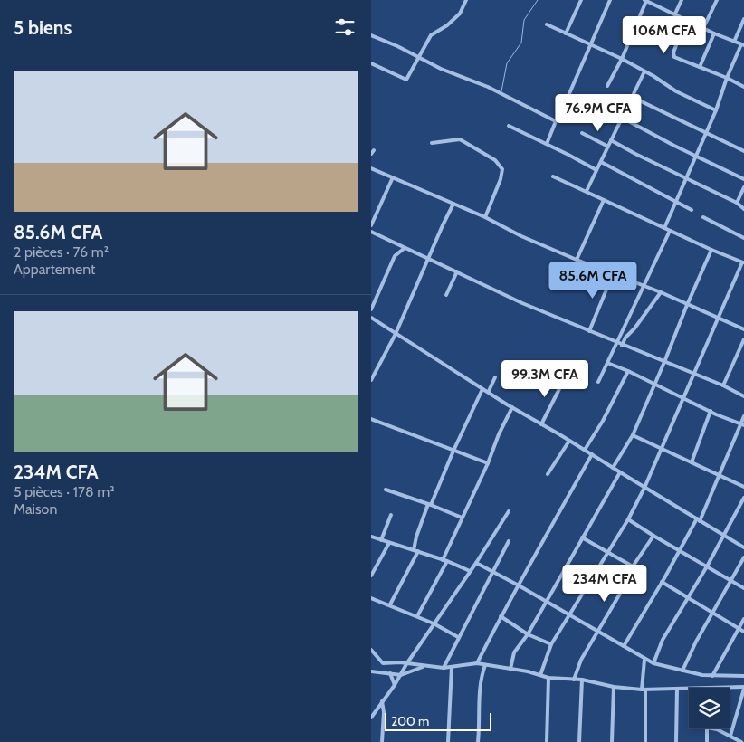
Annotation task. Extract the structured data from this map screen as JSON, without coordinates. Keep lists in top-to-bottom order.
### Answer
{
  "scale_bar": "200 m",
  "page": {
    "heading": "5 biens",
    "price": [
      "106M CFA",
      "76.9M CFA",
      "85.6M CFA",
      "99.3M CFA",
      "234M CFA"
    ],
    "list": [
      {
        "name": "85.6M CFA",
        "note": "2 pièces · 76 m² · Appartement"
      },
      {
        "name": "234M CFA",
        "note": "5 pièces · 178 m² · Maison"
      }
    ],
    "scale": "200 m"
  }
}
